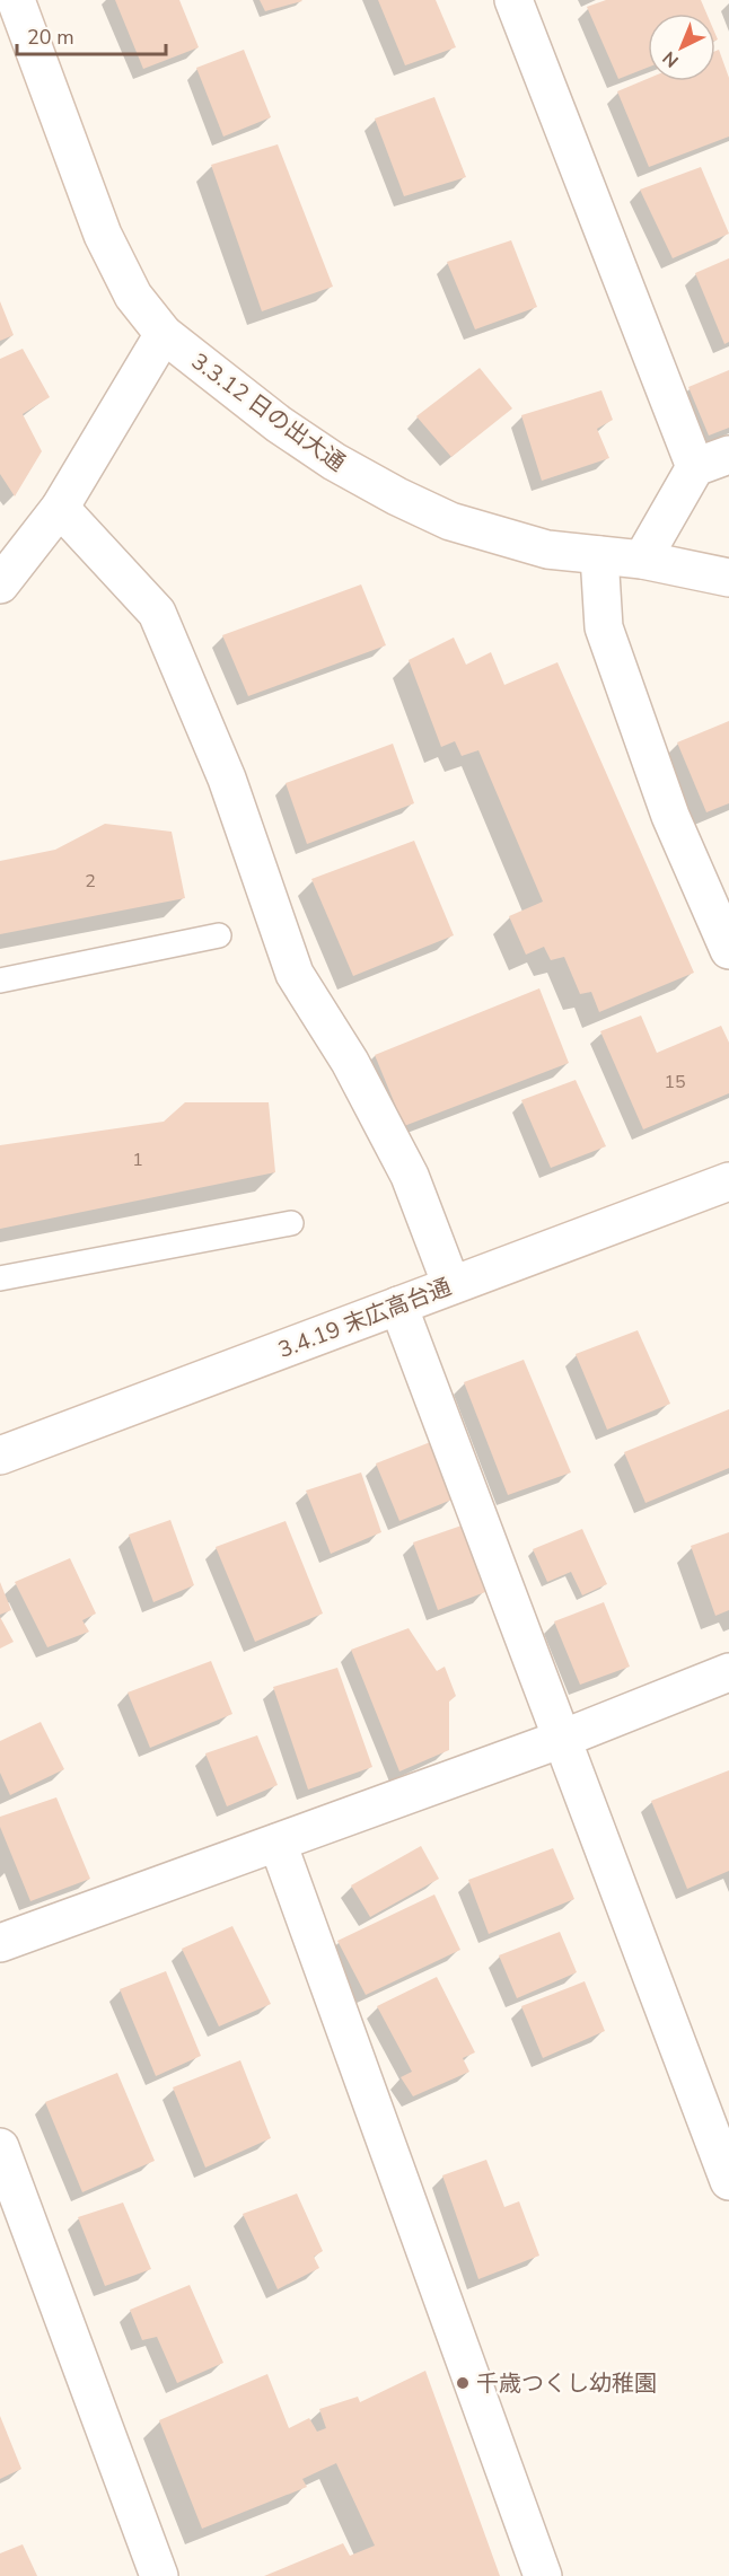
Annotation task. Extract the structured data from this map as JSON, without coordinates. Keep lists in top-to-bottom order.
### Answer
{
  "streets": {
    "street": ["3.3.12 日の出大通", "3.4.19 末広高台通"]
  },
  "places": ["千歳つくし幼稚園"],
  "house_numbers": ["2", "15", "1"],
  "scale_bar": "20 m",
  "north": "bottom left"
}
